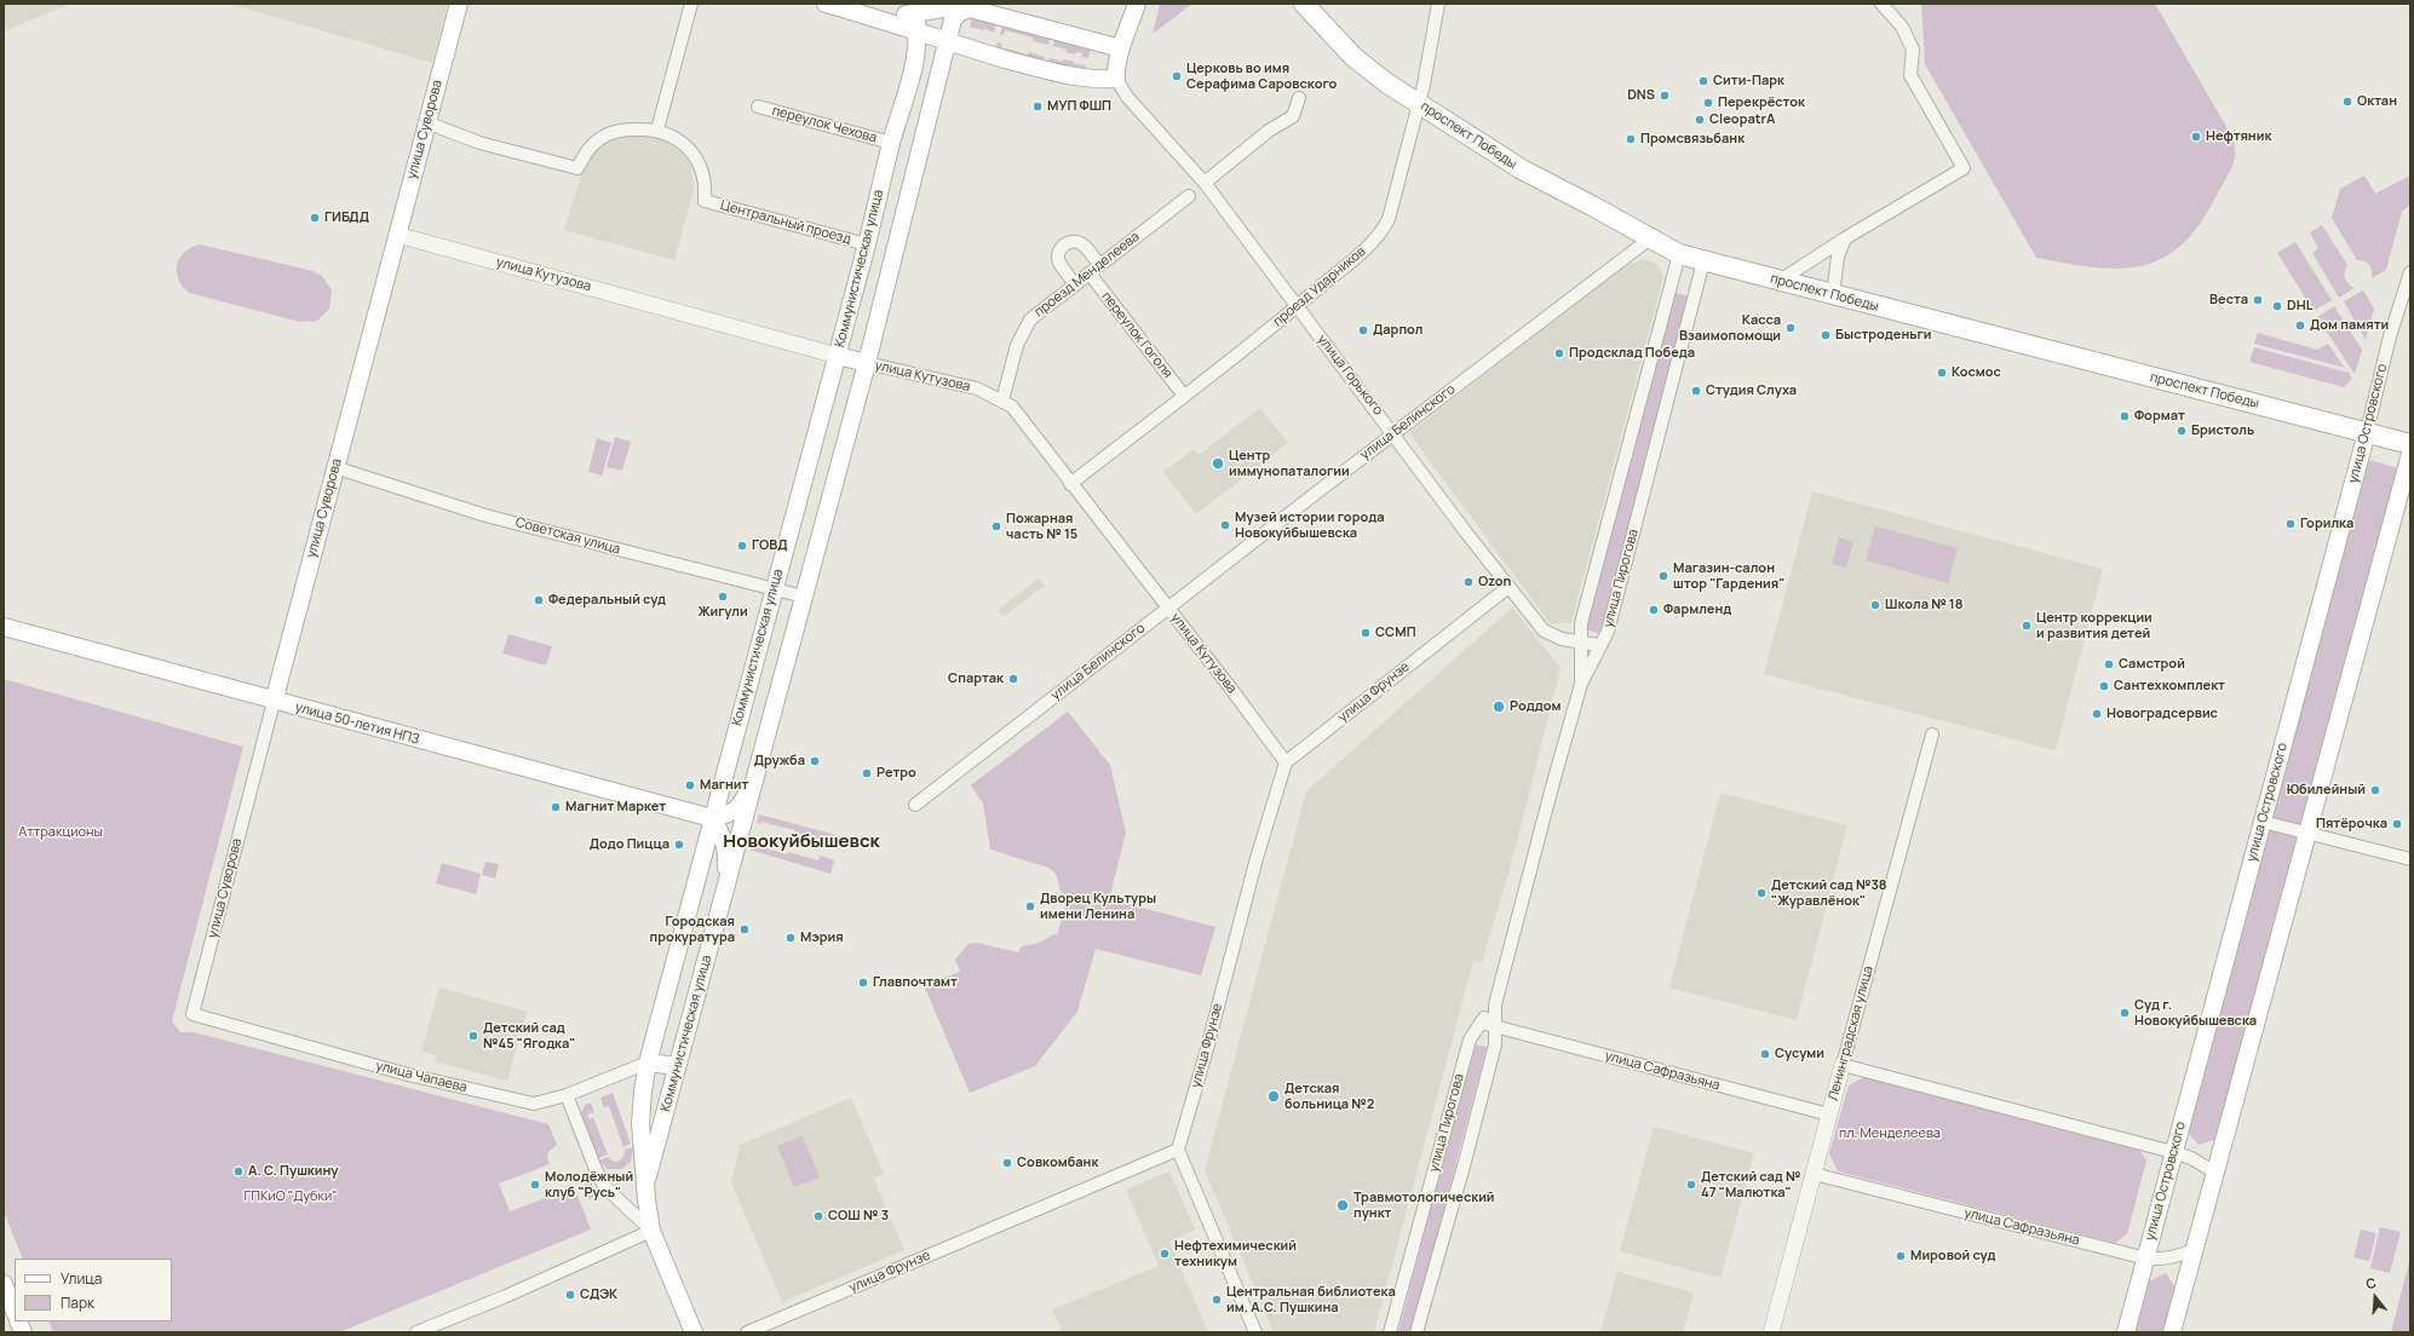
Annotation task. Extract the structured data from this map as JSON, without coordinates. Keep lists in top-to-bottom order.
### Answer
{
  "streets": {
    "main road": [
      "улица Суворова",
      "проспект Победы",
      "Коммунистическая улица",
      "улица Кутузова",
      "улица Островского",
      "улица 50-летия НПЗ"
    ],
    "street": [
      "переулок Чехова",
      "Центральный проезд",
      "проезд Менделеева",
      "проезд Ударников",
      "переулок Гоголя",
      "улица Горького",
      "улица Белинского",
      "Советская улица",
      "улица Пирогова",
      "улица Фрунзе",
      "Ленинградская улица",
      "улица Сафразьяна",
      "улица Чапаева"
    ]
  },
  "crossings": [
    ["переулок Чехова", "Коммунистическая улица"],
    ["улица Суворова", "Центральный проезд"],
    ["улица Суворова", "улица Кутузова"],
    ["улица Суворова", "Советская улица"],
    ["улица Суворова", "улица 50-летия НПЗ"],
    ["улица Суворова", "улица Чапаева"],
    ["проспект Победы", "проезд Ударников"],
    ["проспект Победы", "улица Белинского"],
    ["проспект Победы", "улица Островского"],
    ["проспект Победы", "улица Пирогова"],
    ["Центральный проезд", "Коммунистическая улица"],
    ["Коммунистическая улица", "улица Кутузова"],
    ["Коммунистическая улица", "Советская улица"],
    ["Коммунистическая улица", "улица 50-летия НПЗ"],
    ["Коммунистическая улица", "улица Чапаева"],
    ["улица Кутузова", "проезд Менделеева"],
    ["улица Кутузова", "проезд Ударников"],
    ["улица Кутузова", "улица Белинского"],
    ["улица Кутузова", "улица Фрунзе"],
    ["проезд Менделеева", "переулок Гоголя"],
    ["проезд Ударников", "переулок Гоголя"],
    ["проезд Ударников", "улица Горького"],
    ["улица Горького", "улица Белинского"],
    ["улица Горького", "улица Пирогова"],
    ["улица Горького", "улица Фрунзе"],
    ["улица Островского", "улица Сафразьяна"],
    ["улица Пирогова", "улица Сафразьяна"],
    ["Ленинградская улица", "улица Сафразьяна"]
  ],
  "districts": ["Новокуйбышевск"],
  "parks": ["Аттракционы", "пл. Менделеева", "ГПКиО \"Дубки\""],
  "places": [
    "Церковь во имя Серафима Саровского",
    "Сити-Парк",
    "DNS",
    "Октан",
    "Перекрёсток",
    "МУП ФШП",
    "CleopatrA",
    "Нефтяник",
    "Промсвязьбанк",
    "ГИБДД",
    "Веста",
    "DHL",
    "Дом памяти",
    "Касса Взаимопомощи",
    "Дарпол",
    "Быстроденьги",
    "Продсклад Победа",
    "Космос",
    "Студия Слуха",
    "Формат",
    "Бристоль",
    "Центр иммунопаталогии",
    "Горилка",
    "Музей истории города Новокуйбышевска",
    "Пожарная часть № 15",
    "ГОВД",
    "Магазин-салон штор \"Гардения\"",
    "Ozon",
    "Жигули",
    "Федеральный суд",
    "Школа № 18",
    "Фармленд",
    "Центр коррекции и развития детей",
    "ССМП",
    "Самстрой",
    "Спартак",
    "Сантехкомплект",
    "Роддом",
    "Новоградсервис",
    "Дружба",
    "Ретро",
    "Магнит",
    "Юбилейный",
    "Магнит Маркет",
    "Пятёрочка",
    "Додо Пицца",
    "Детский сад №38 \"Журавлёнок\"",
    "Дворец Культуры имени Ленина",
    "Городская прокуратура",
    "Мэрия",
    "Главпочтамт",
    "Суд г. Новокуйбышевска",
    "Детский сад №45 \"Ягодка\"",
    "Сусуми",
    "Детская больница №2",
    "Совкомбанк",
    "А. С. Пушкину",
    "Молодёжный клуб \"Русь\"",
    "Детский сад № 47 \"Малютка\"",
    "Травмотологический пункт",
    "СОШ № 3",
    "Нефтехимический техникум",
    "Мировой суд",
    "СДЭК",
    "Центральная библиотека им. А.С. Пушкина"
  ],
  "legend": ["Улица", "Парк"],
  "north": "top"
}
